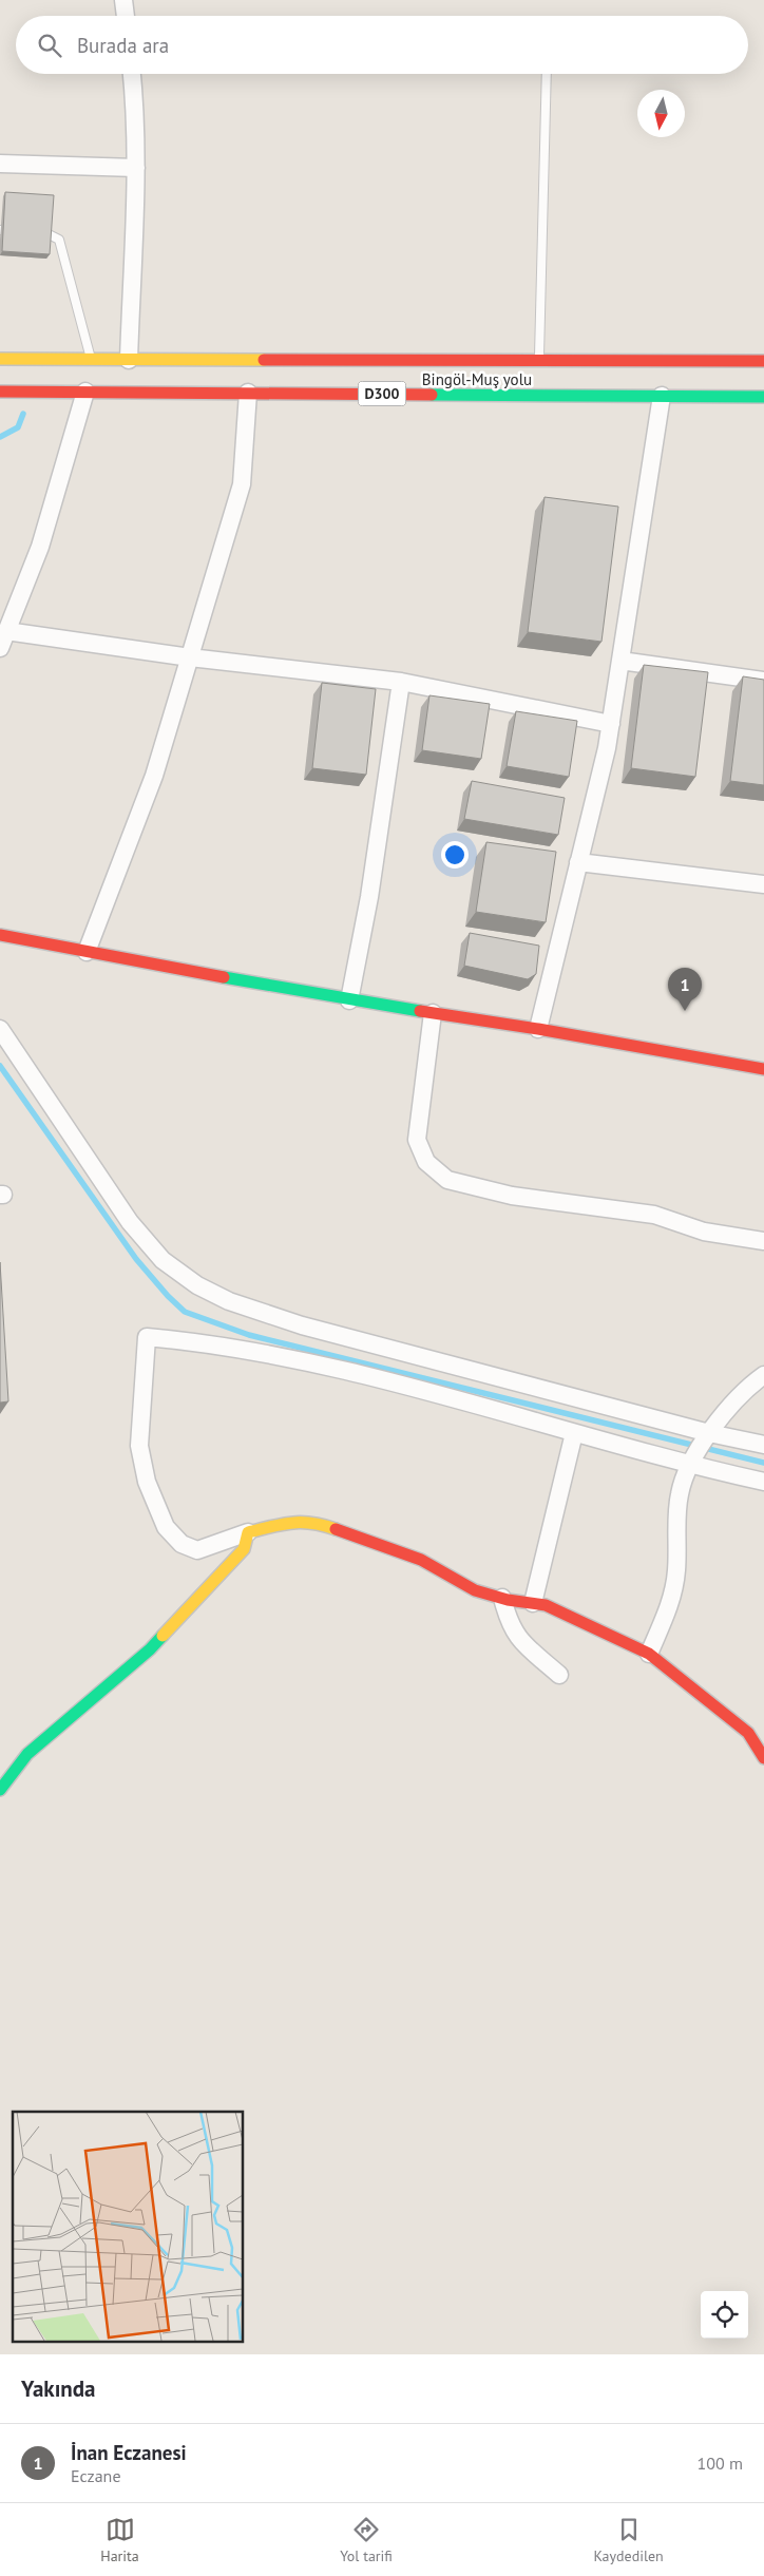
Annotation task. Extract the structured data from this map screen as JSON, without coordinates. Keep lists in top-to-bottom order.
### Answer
{
  "streets": {
    "main road": ["Bingöl-Muş yolu", "D300"]
  },
  "north": "bottom",
  "page": {
    "search": "Burada ara",
    "pins": "1",
    "heading": "Yakında",
    "list": [
      {
        "mark": "1",
        "name": "İnan Eczanesi",
        "note": "Eczane",
        "value": "100 m"
      }
    ],
    "nav": ["Harita", "Yol tarifi", "Kaydedilen"]
  }
}
